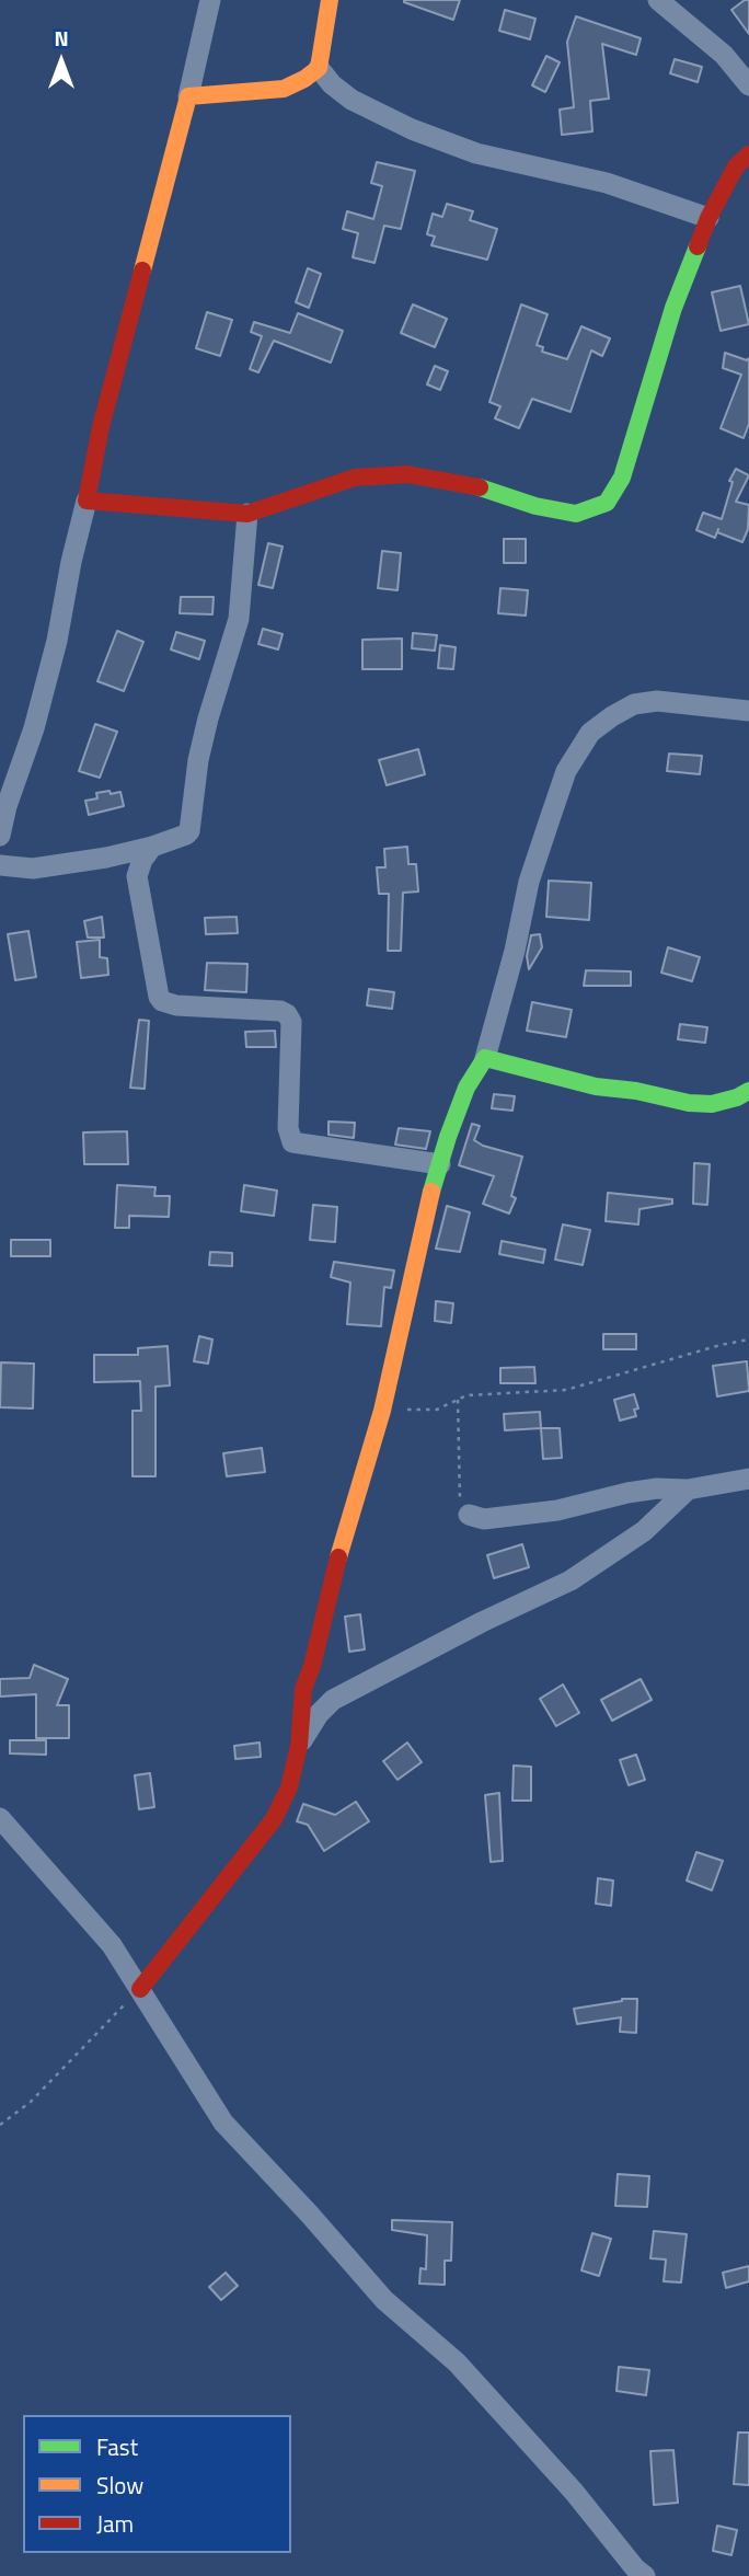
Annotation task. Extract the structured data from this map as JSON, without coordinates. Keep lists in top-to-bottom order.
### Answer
{
  "legend": ["Fast", "Slow", "Jam"],
  "north": "top"
}
